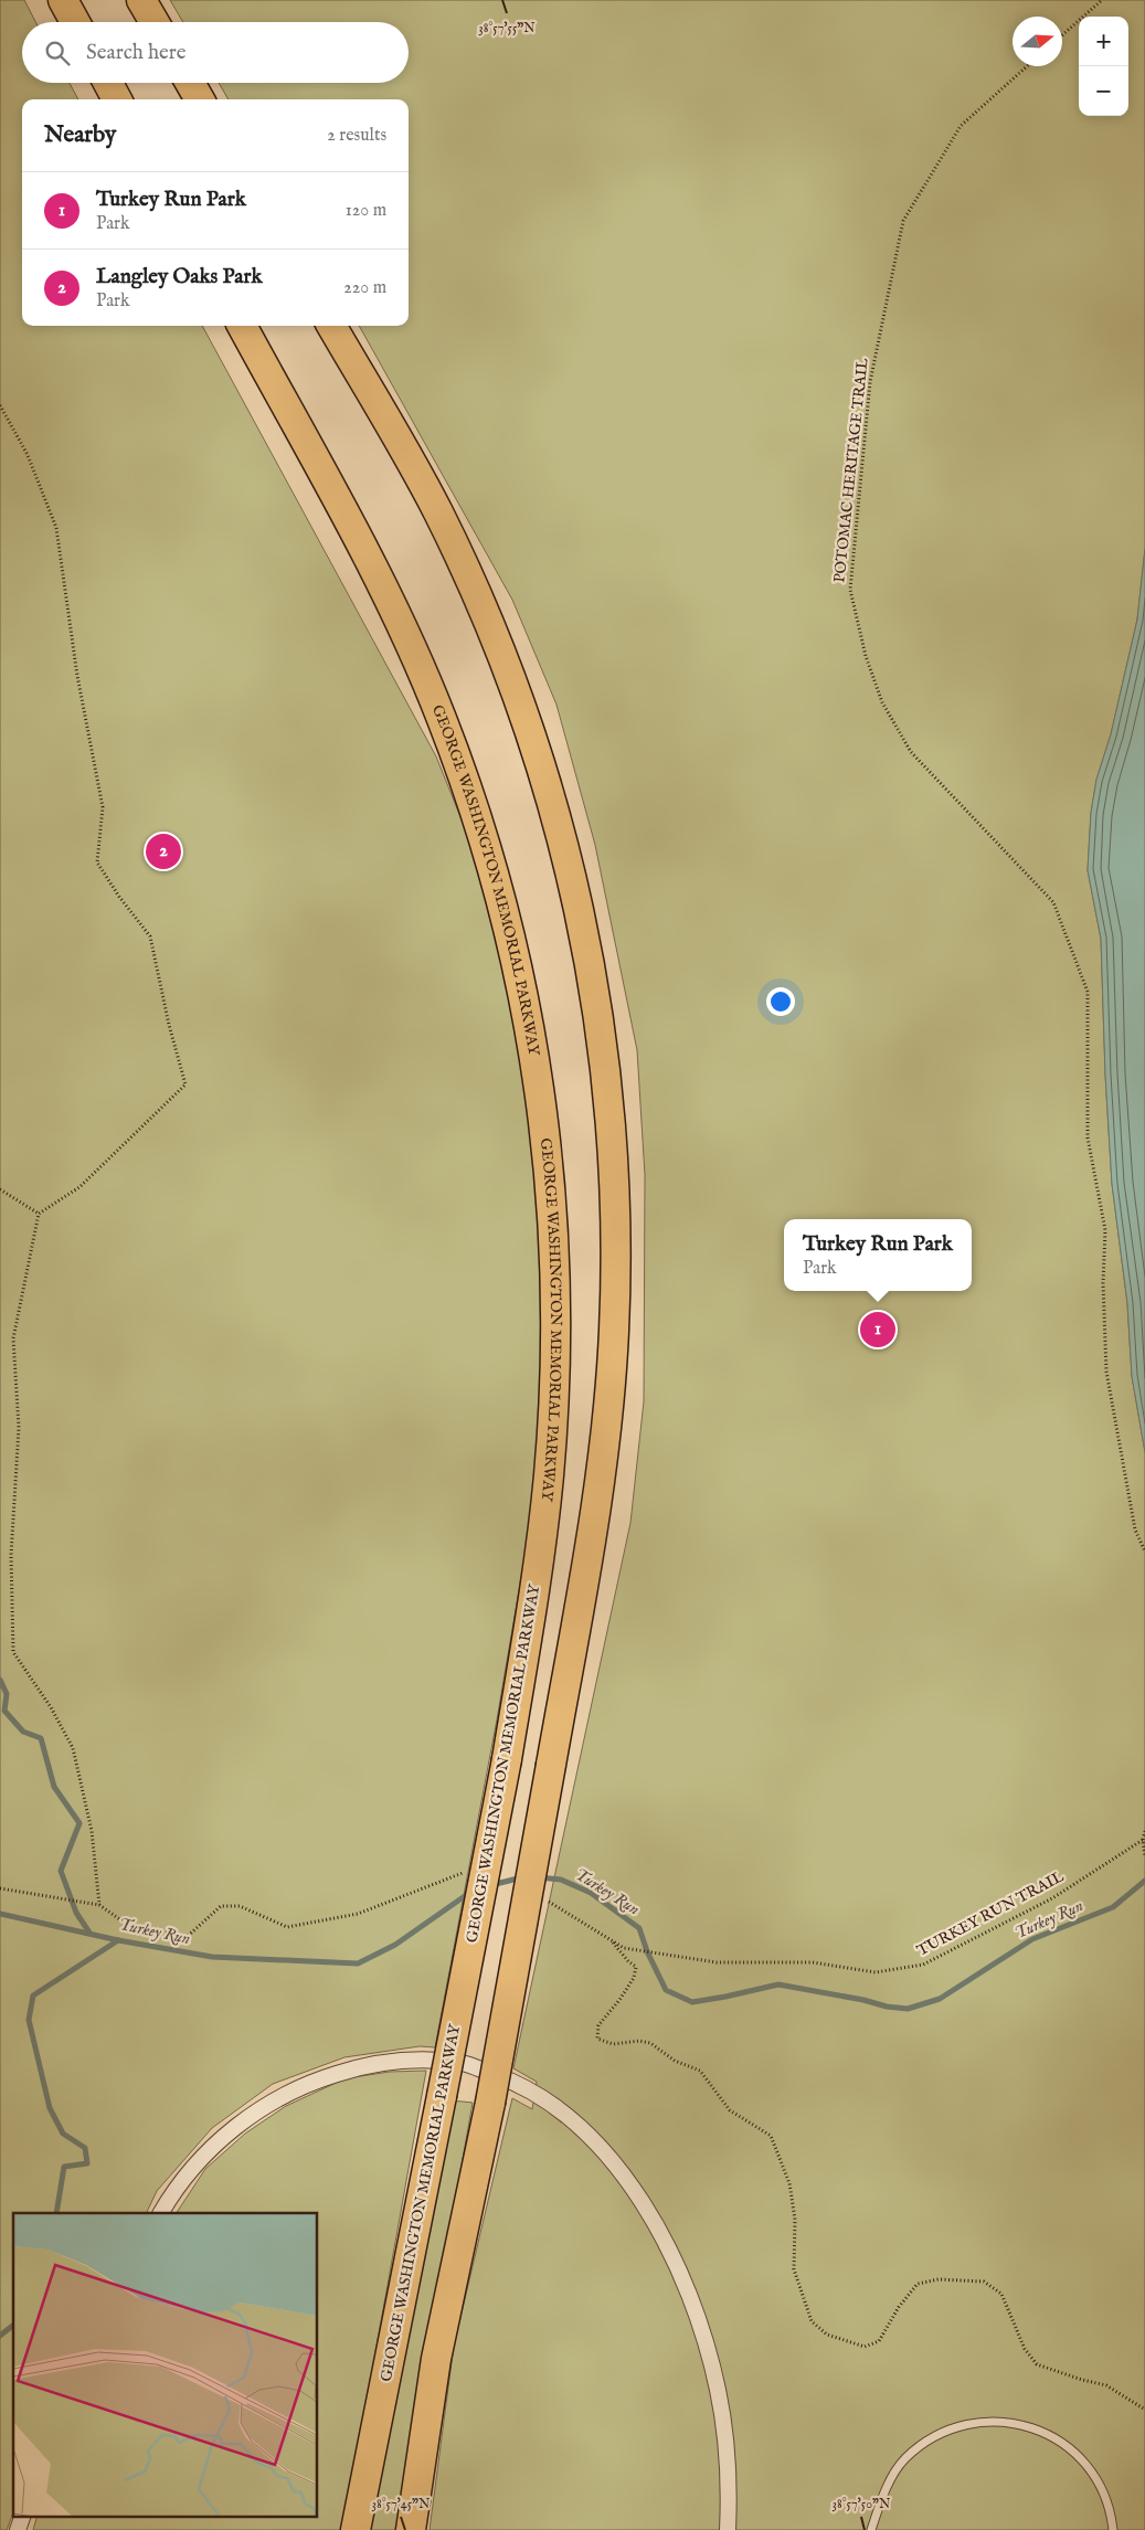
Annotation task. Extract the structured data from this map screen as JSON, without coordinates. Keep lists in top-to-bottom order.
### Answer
{
  "streets": {
    "highway": ["GEORGE WASHINGTON MEMORIAL PARKWAY"],
    "path": ["POTOMAC HERITAGE TRAIL", "TURKEY RUN TRAIL"]
  },
  "water": ["Turkey Run"],
  "north": "right",
  "page": {
    "map_buttons": ["+", "−"],
    "search": "Search here",
    "heading": ["Nearby", "2 results"],
    "list": [
      {
        "mark": "1",
        "name": "Turkey Run Park",
        "note": "Park",
        "value": "120 m"
      },
      {
        "mark": "2",
        "name": "Langley Oaks Park",
        "note": "Park",
        "value": "220 m"
      }
    ],
    "pins": ["2", "1"],
    "popup": ["Turkey Run Park", "Park"]
  },
  "coordinates": ["38°57'55\"N", "38°57'45\"N", "38°57'50\"N"]
}
